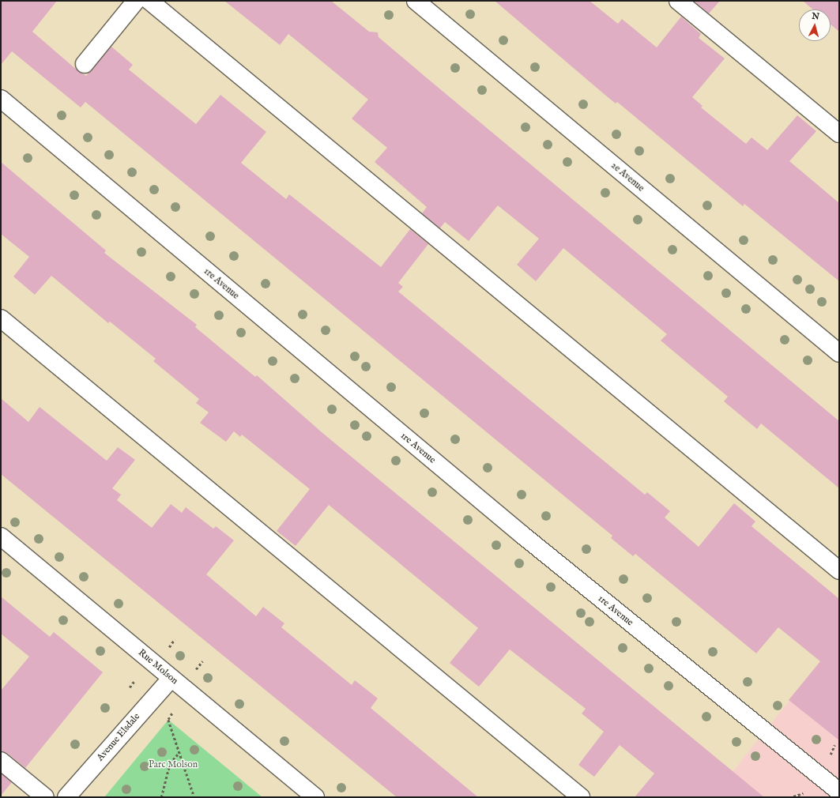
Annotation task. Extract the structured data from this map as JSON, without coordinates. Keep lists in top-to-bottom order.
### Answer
{
  "streets": {
    "street": [
      "2e Avenue",
      "1re Avenue",
      "Rue Molson",
      "Avenue Elsdale"
    ]
  },
  "crossings": [
    ["Rue Molson", "Avenue Elsdale"]
  ],
  "parks": ["Parc Molson"],
  "north": "top"
}
